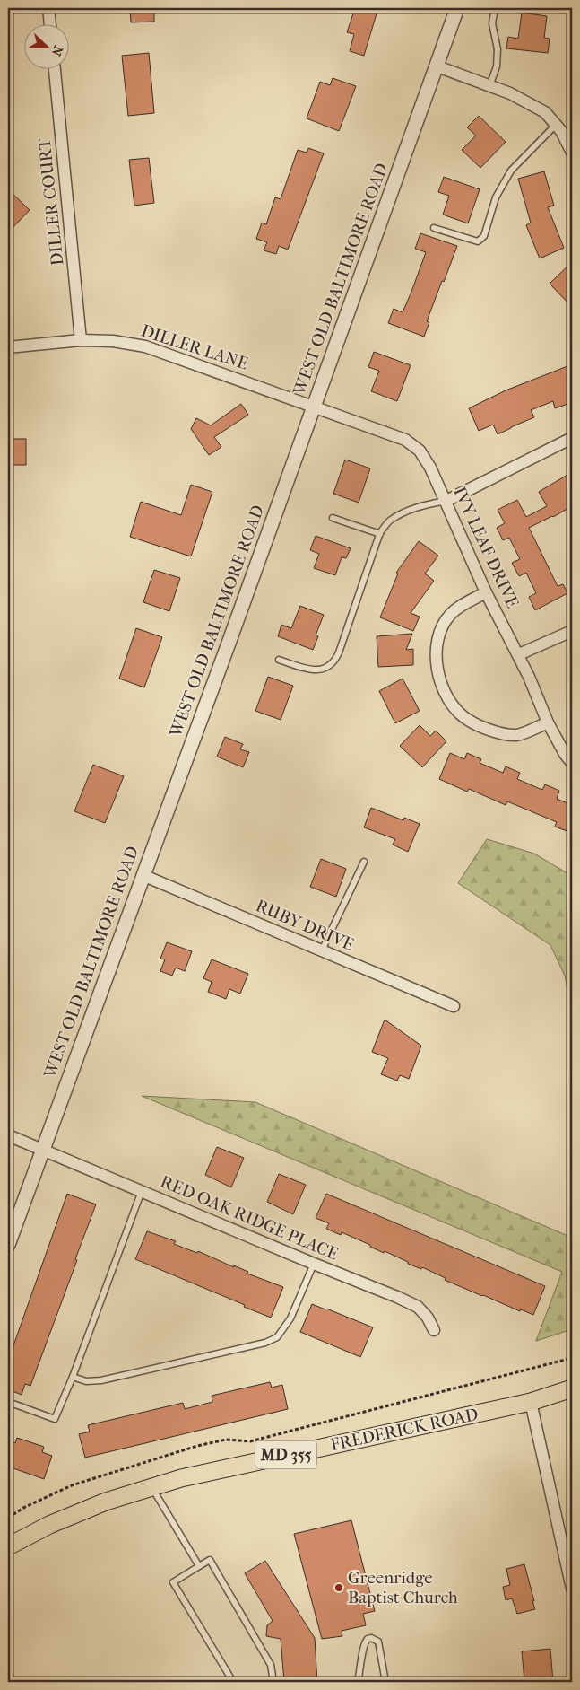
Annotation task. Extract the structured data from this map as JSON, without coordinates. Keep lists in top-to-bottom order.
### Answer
{
  "streets": {
    "main road": ["FREDERICK ROAD", "MD 355"],
    "street": [
      "DILLER COURT",
      "WEST OLD BALTIMORE ROAD",
      "DILLER LANE",
      "IVY LEAF DRIVE",
      "RUBY DRIVE",
      "RED OAK RIDGE PLACE"
    ]
  },
  "crossings": [
    ["DILLER COURT", "DILLER LANE"],
    ["WEST OLD BALTIMORE ROAD", "DILLER LANE"],
    ["WEST OLD BALTIMORE ROAD", "IVY LEAF DRIVE"],
    ["WEST OLD BALTIMORE ROAD", "RUBY DRIVE"],
    ["WEST OLD BALTIMORE ROAD", "RED OAK RIDGE PLACE"],
    ["DILLER LANE", "IVY LEAF DRIVE"]
  ],
  "places": ["Greenridge Baptist Church"],
  "north": "right"
}
